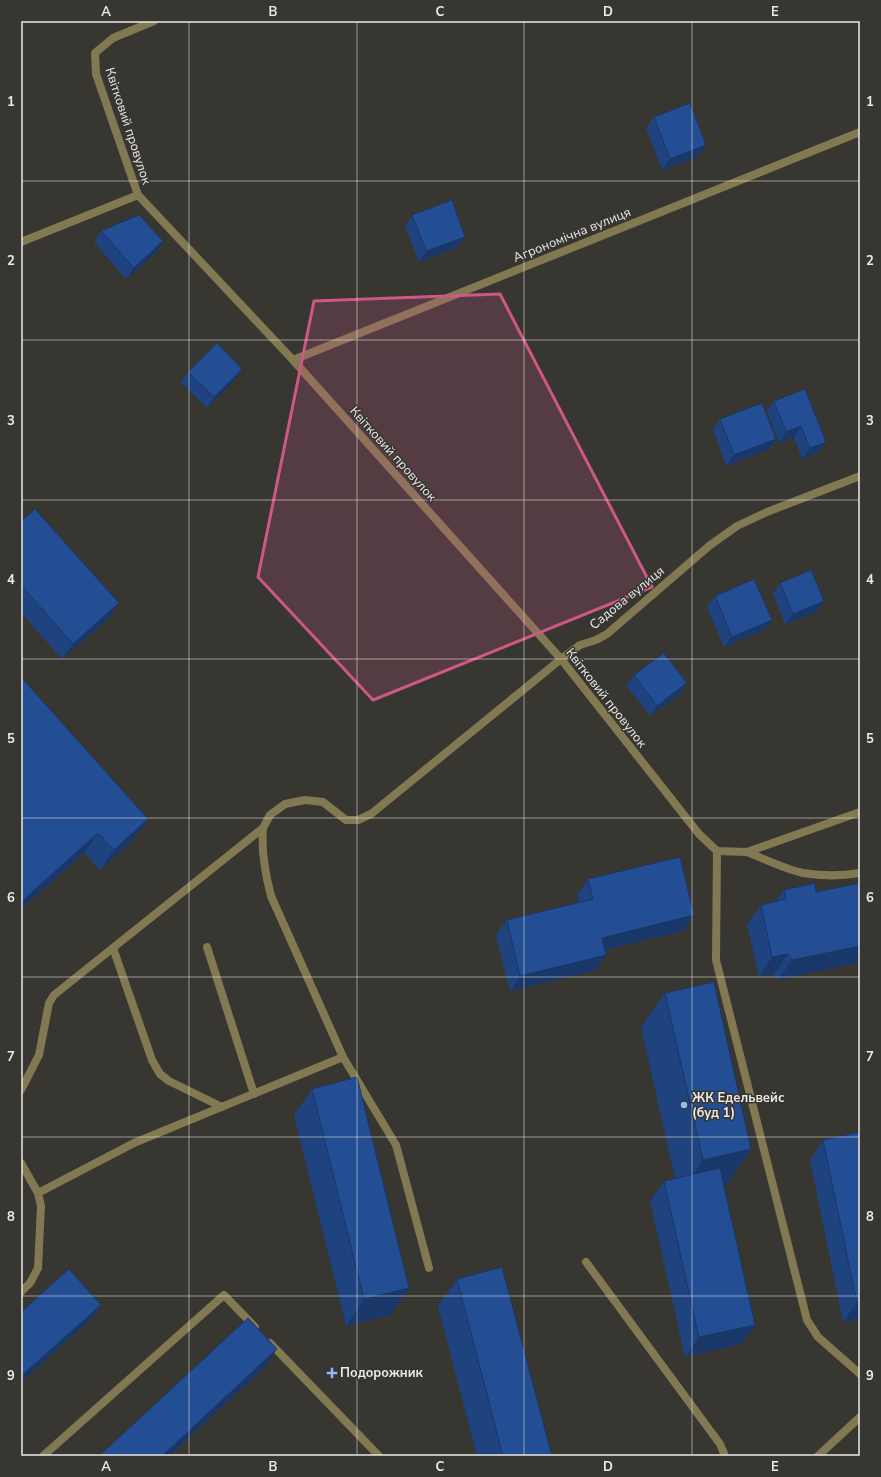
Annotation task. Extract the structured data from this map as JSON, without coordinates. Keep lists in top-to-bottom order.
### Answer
{
  "streets": {
    "street": ["Квітковий провулок", "Агрономічна вулиця", "Садова вулиця"]
  },
  "crossings": [
    ["Квітковий провулок", "Агрономічна вулиця"],
    ["Квітковий провулок", "Садова вулиця"]
  ],
  "places": {
    "other": ["ЖК Едельвейс (буд 1)"],
    "health": ["Подорожник"]
  },
  "grid": {
    "columns": [
      "A",
      "B",
      "C",
      "D",
      "E"
    ],
    "rows": [
      "1",
      "2",
      "3",
      "4",
      "5",
      "6",
      "7",
      "8",
      "9"
    ]
  }
}
